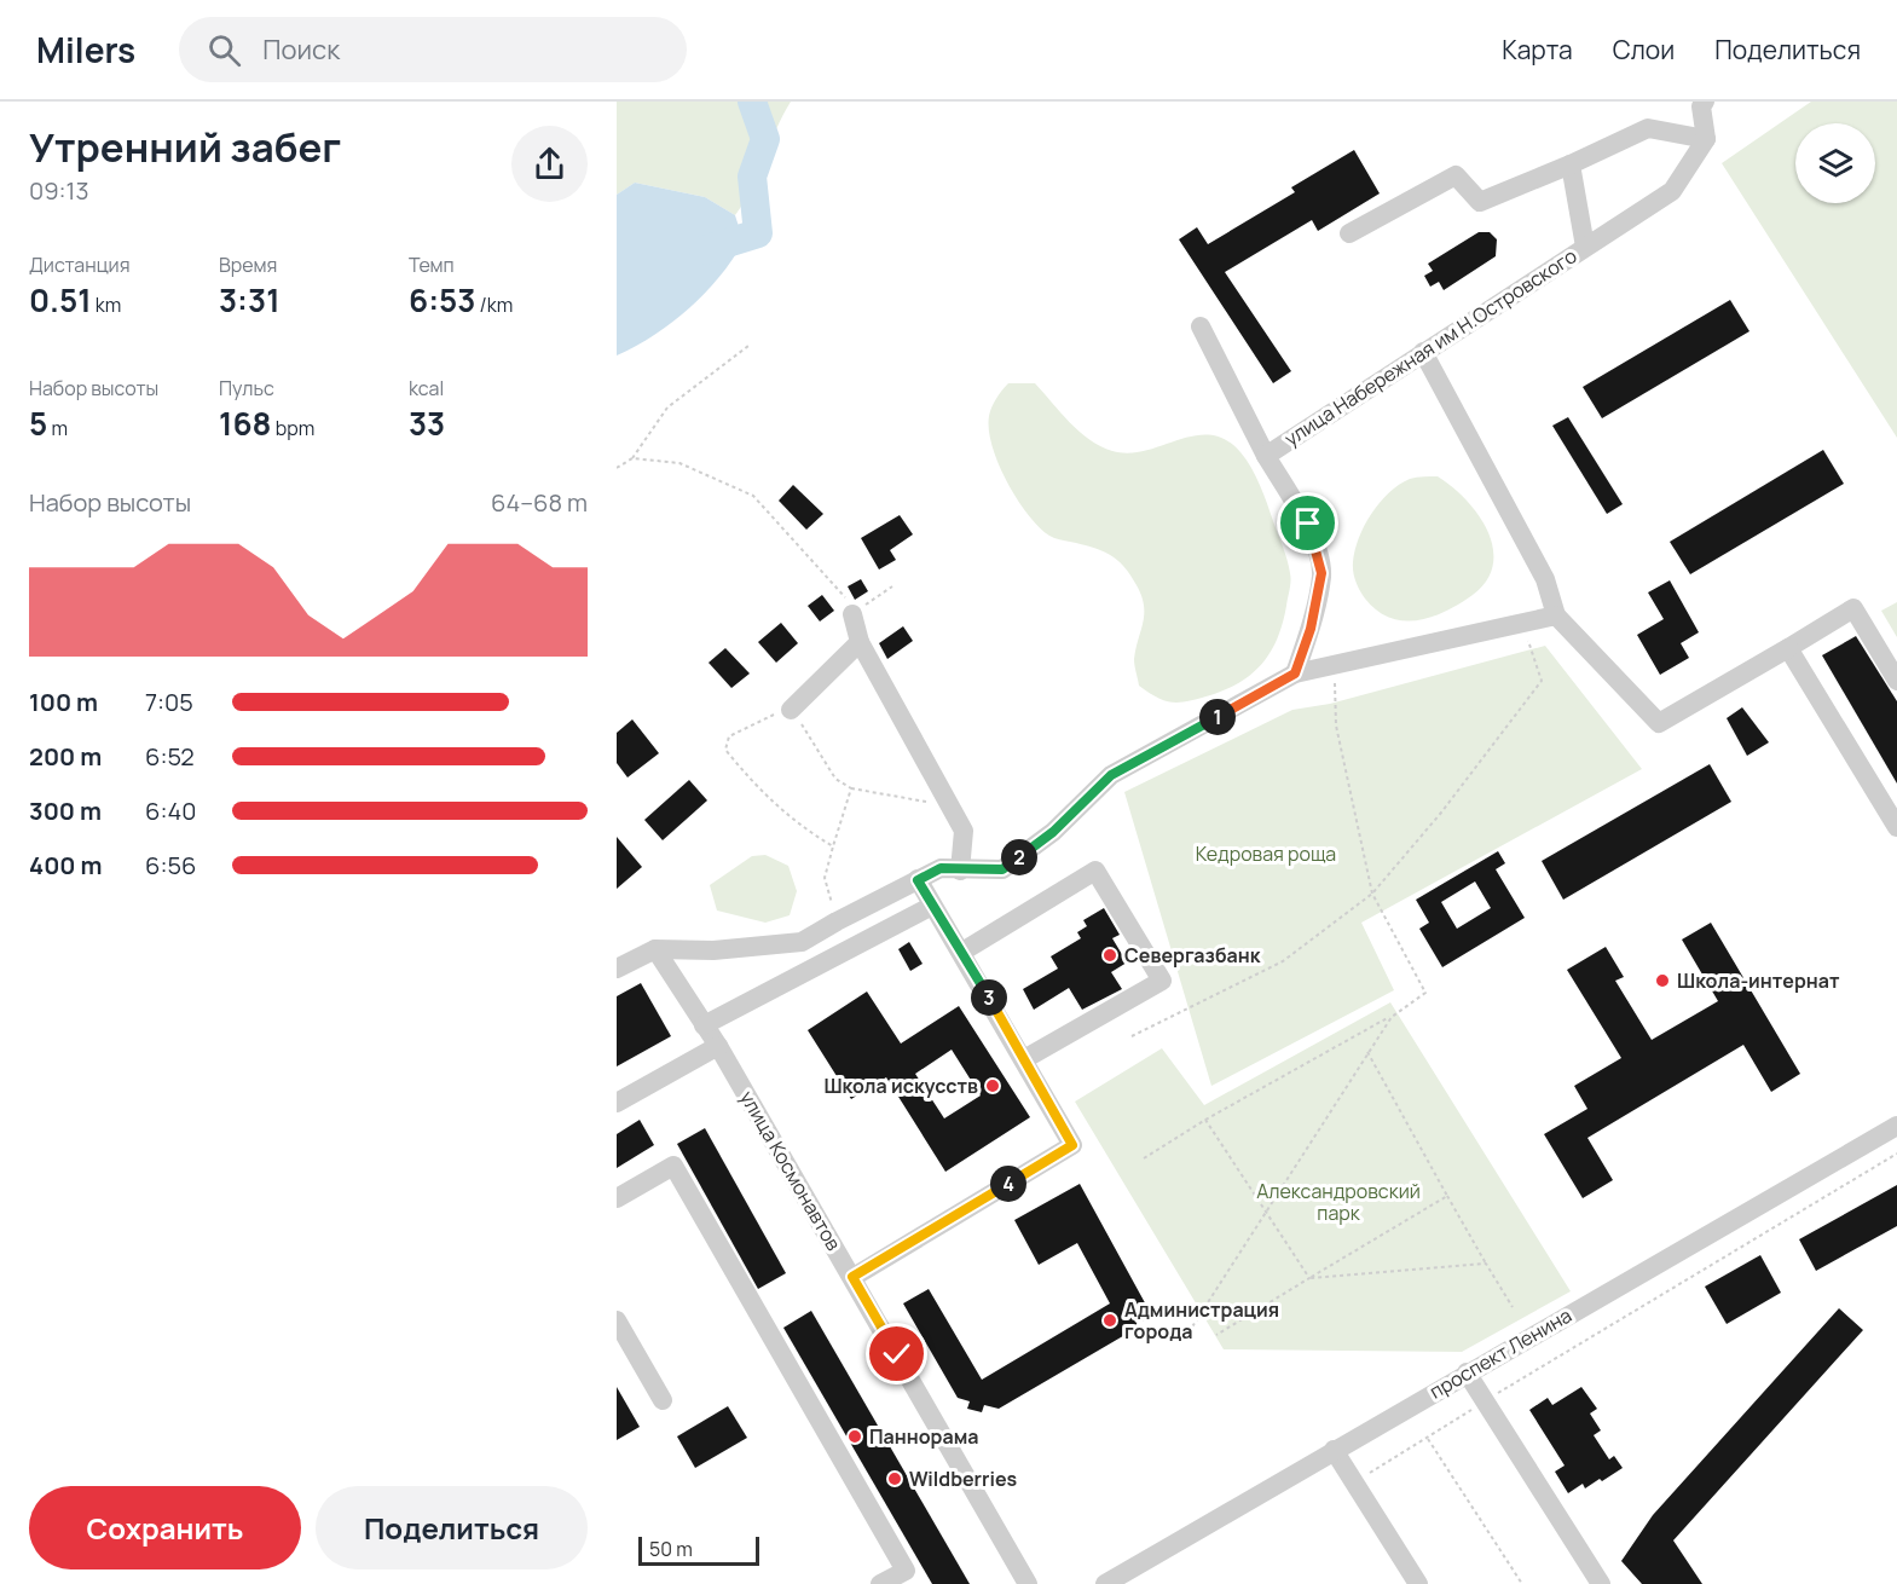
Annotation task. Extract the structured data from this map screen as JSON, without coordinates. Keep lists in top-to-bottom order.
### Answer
{
  "streets": {
    "street": ["улица Набережная им Н.Островского", "улица Космонавтов", "проспект Ленина"]
  },
  "parks": ["Кедровая роща", "Александровский парк"],
  "places": [
    "Севергазбанк",
    "Школа-интернат",
    "Школа искусcтв",
    "Администрация города",
    "Паннорама",
    "Wildberries"
  ],
  "scale_bar": "50 m",
  "page": {
    "header": "Milers",
    "search": "Поиск",
    "nav": ["Карта", "Слои", "Поделиться"],
    "heading": ["Утренний забег", "09:13"],
    "stats": [
      ["Дистанция", "0.51 km"],
      ["Время", "3:31"],
      ["Темп", "6:53 /km"],
      ["Набор высоты", "5 m"],
      ["Пульс", "168 bpm"],
      ["kcal", "33"]
    ],
    "chart": ["Набор высоты", "64–68 m"],
    "list": [
      {
        "name": "100 m",
        "note": "7:05"
      },
      {
        "name": "200 m",
        "note": "6:52"
      },
      {
        "name": "300 m",
        "note": "6:40"
      },
      {
        "name": "400 m",
        "note": "6:56"
      }
    ],
    "pins": [
      "1",
      "2",
      "3",
      "4"
    ],
    "buttons": ["Сохранить", "Поделиться"],
    "scale": "50 m"
  }
}
